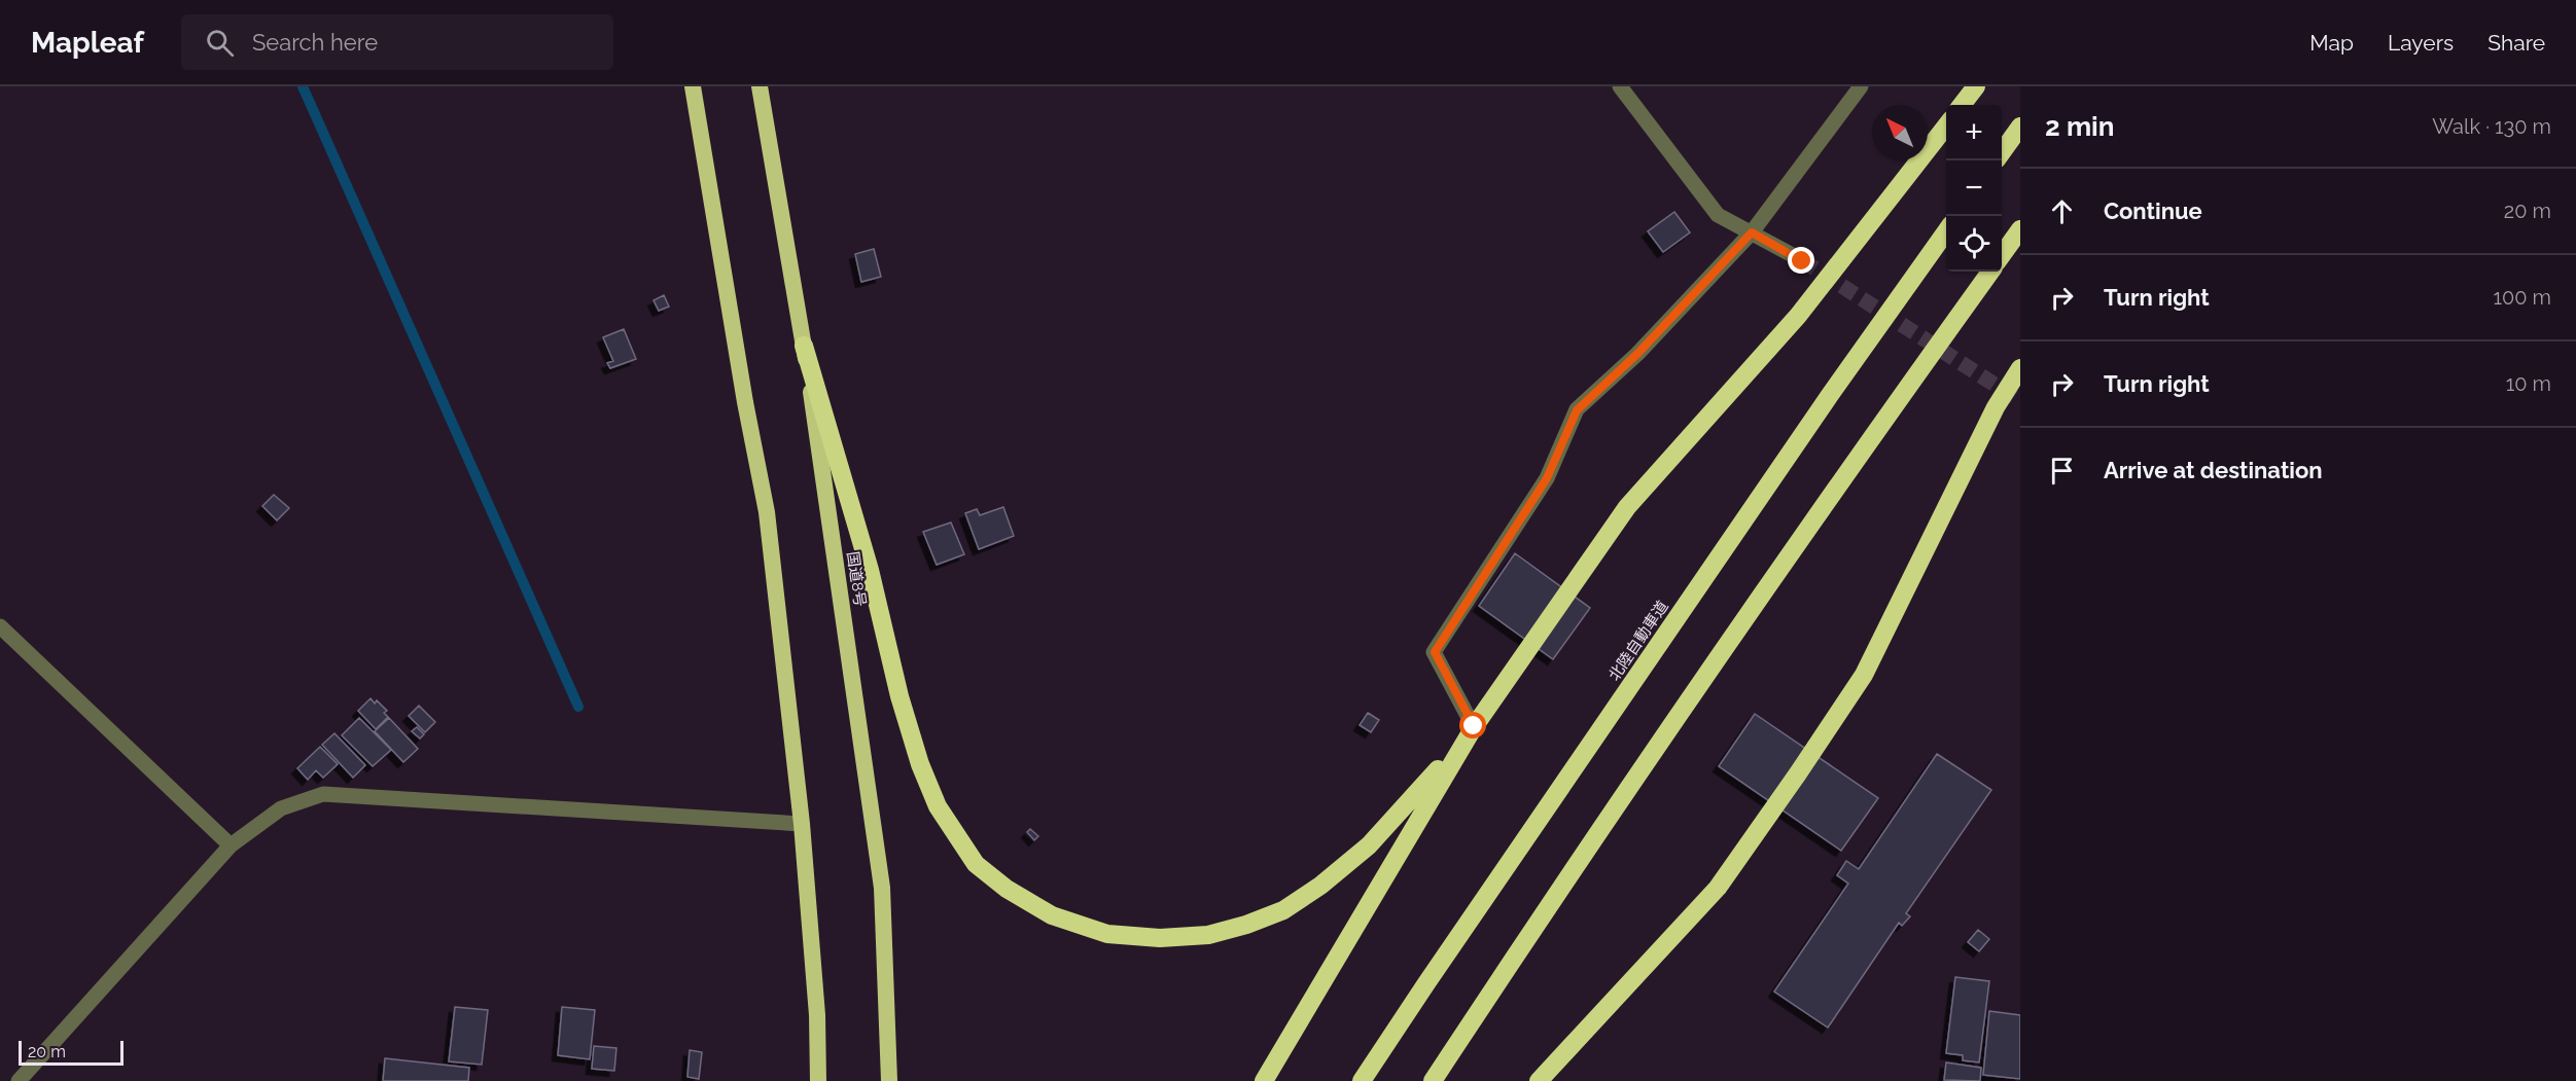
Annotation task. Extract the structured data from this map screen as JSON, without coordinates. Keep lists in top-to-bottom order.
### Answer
{
  "streets": {
    "highway": ["国道8号", "北陸自動車道"]
  },
  "scale_bar": "20 m",
  "north": "top left",
  "page": {
    "header": "Mapleaf",
    "search": "Search here",
    "nav": ["Map", "Layers", "Share"],
    "heading": ["2 min", "Walk · 130 m"],
    "map_buttons": ["+", "−"],
    "list": [
      ["Continue", "20 m"],
      ["Turn right", "100 m"],
      ["Turn right", "10 m"],
      "Arrive at destination"
    ],
    "scale": "20 m"
  }
}
